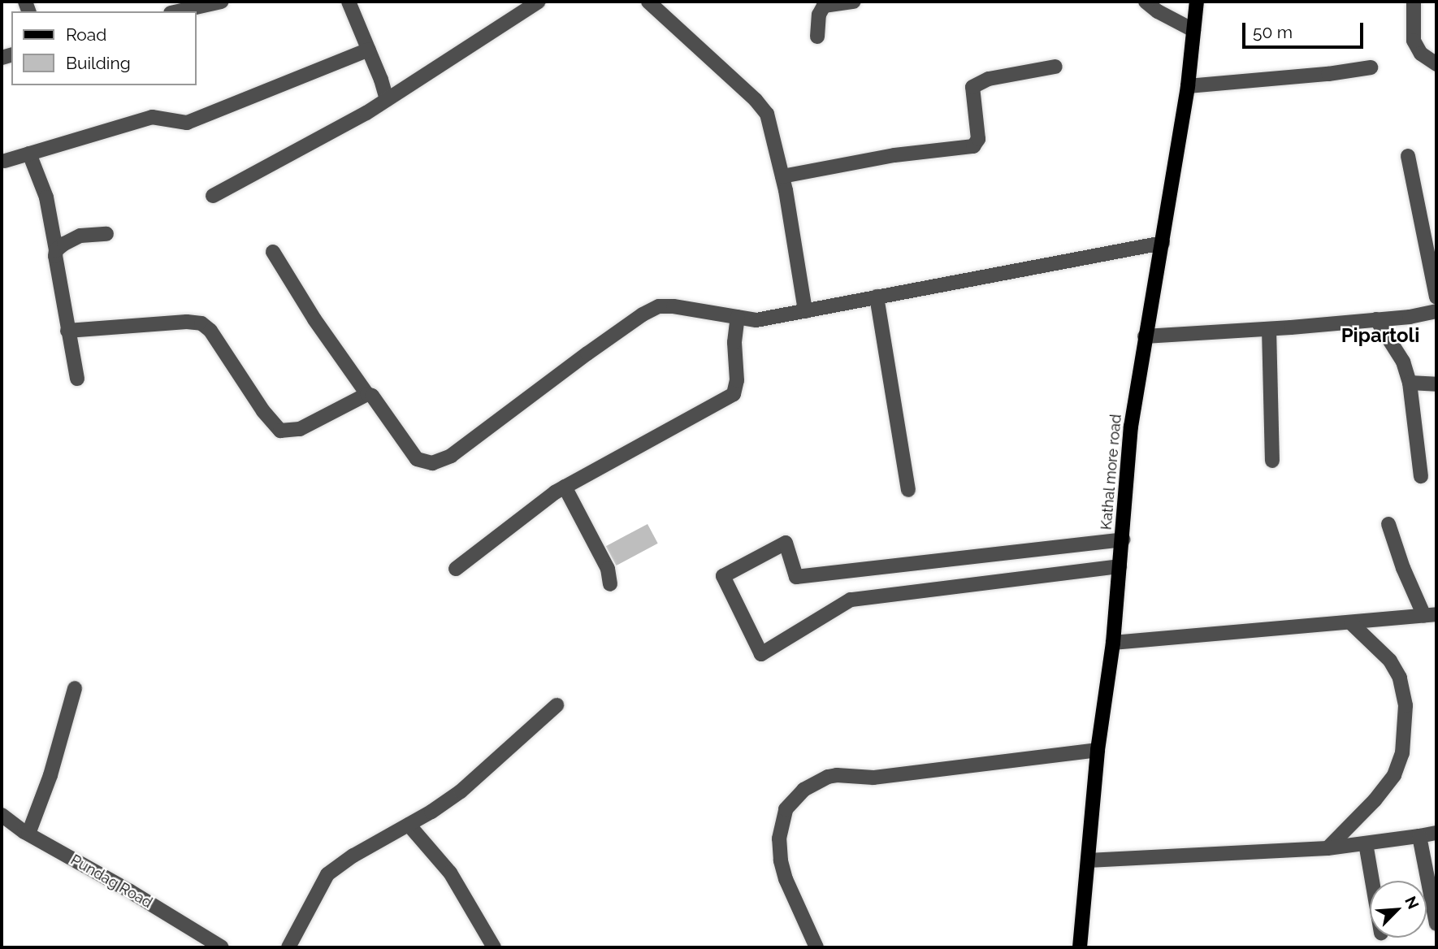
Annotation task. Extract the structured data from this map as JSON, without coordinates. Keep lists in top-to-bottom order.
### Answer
{
  "streets": {
    "main road": ["Kathal more road"],
    "street": ["Pundag Road"]
  },
  "districts": ["Pipartoli"],
  "legend": ["Road", "Building"],
  "scale_bar": "50 m",
  "north": "top right"
}
